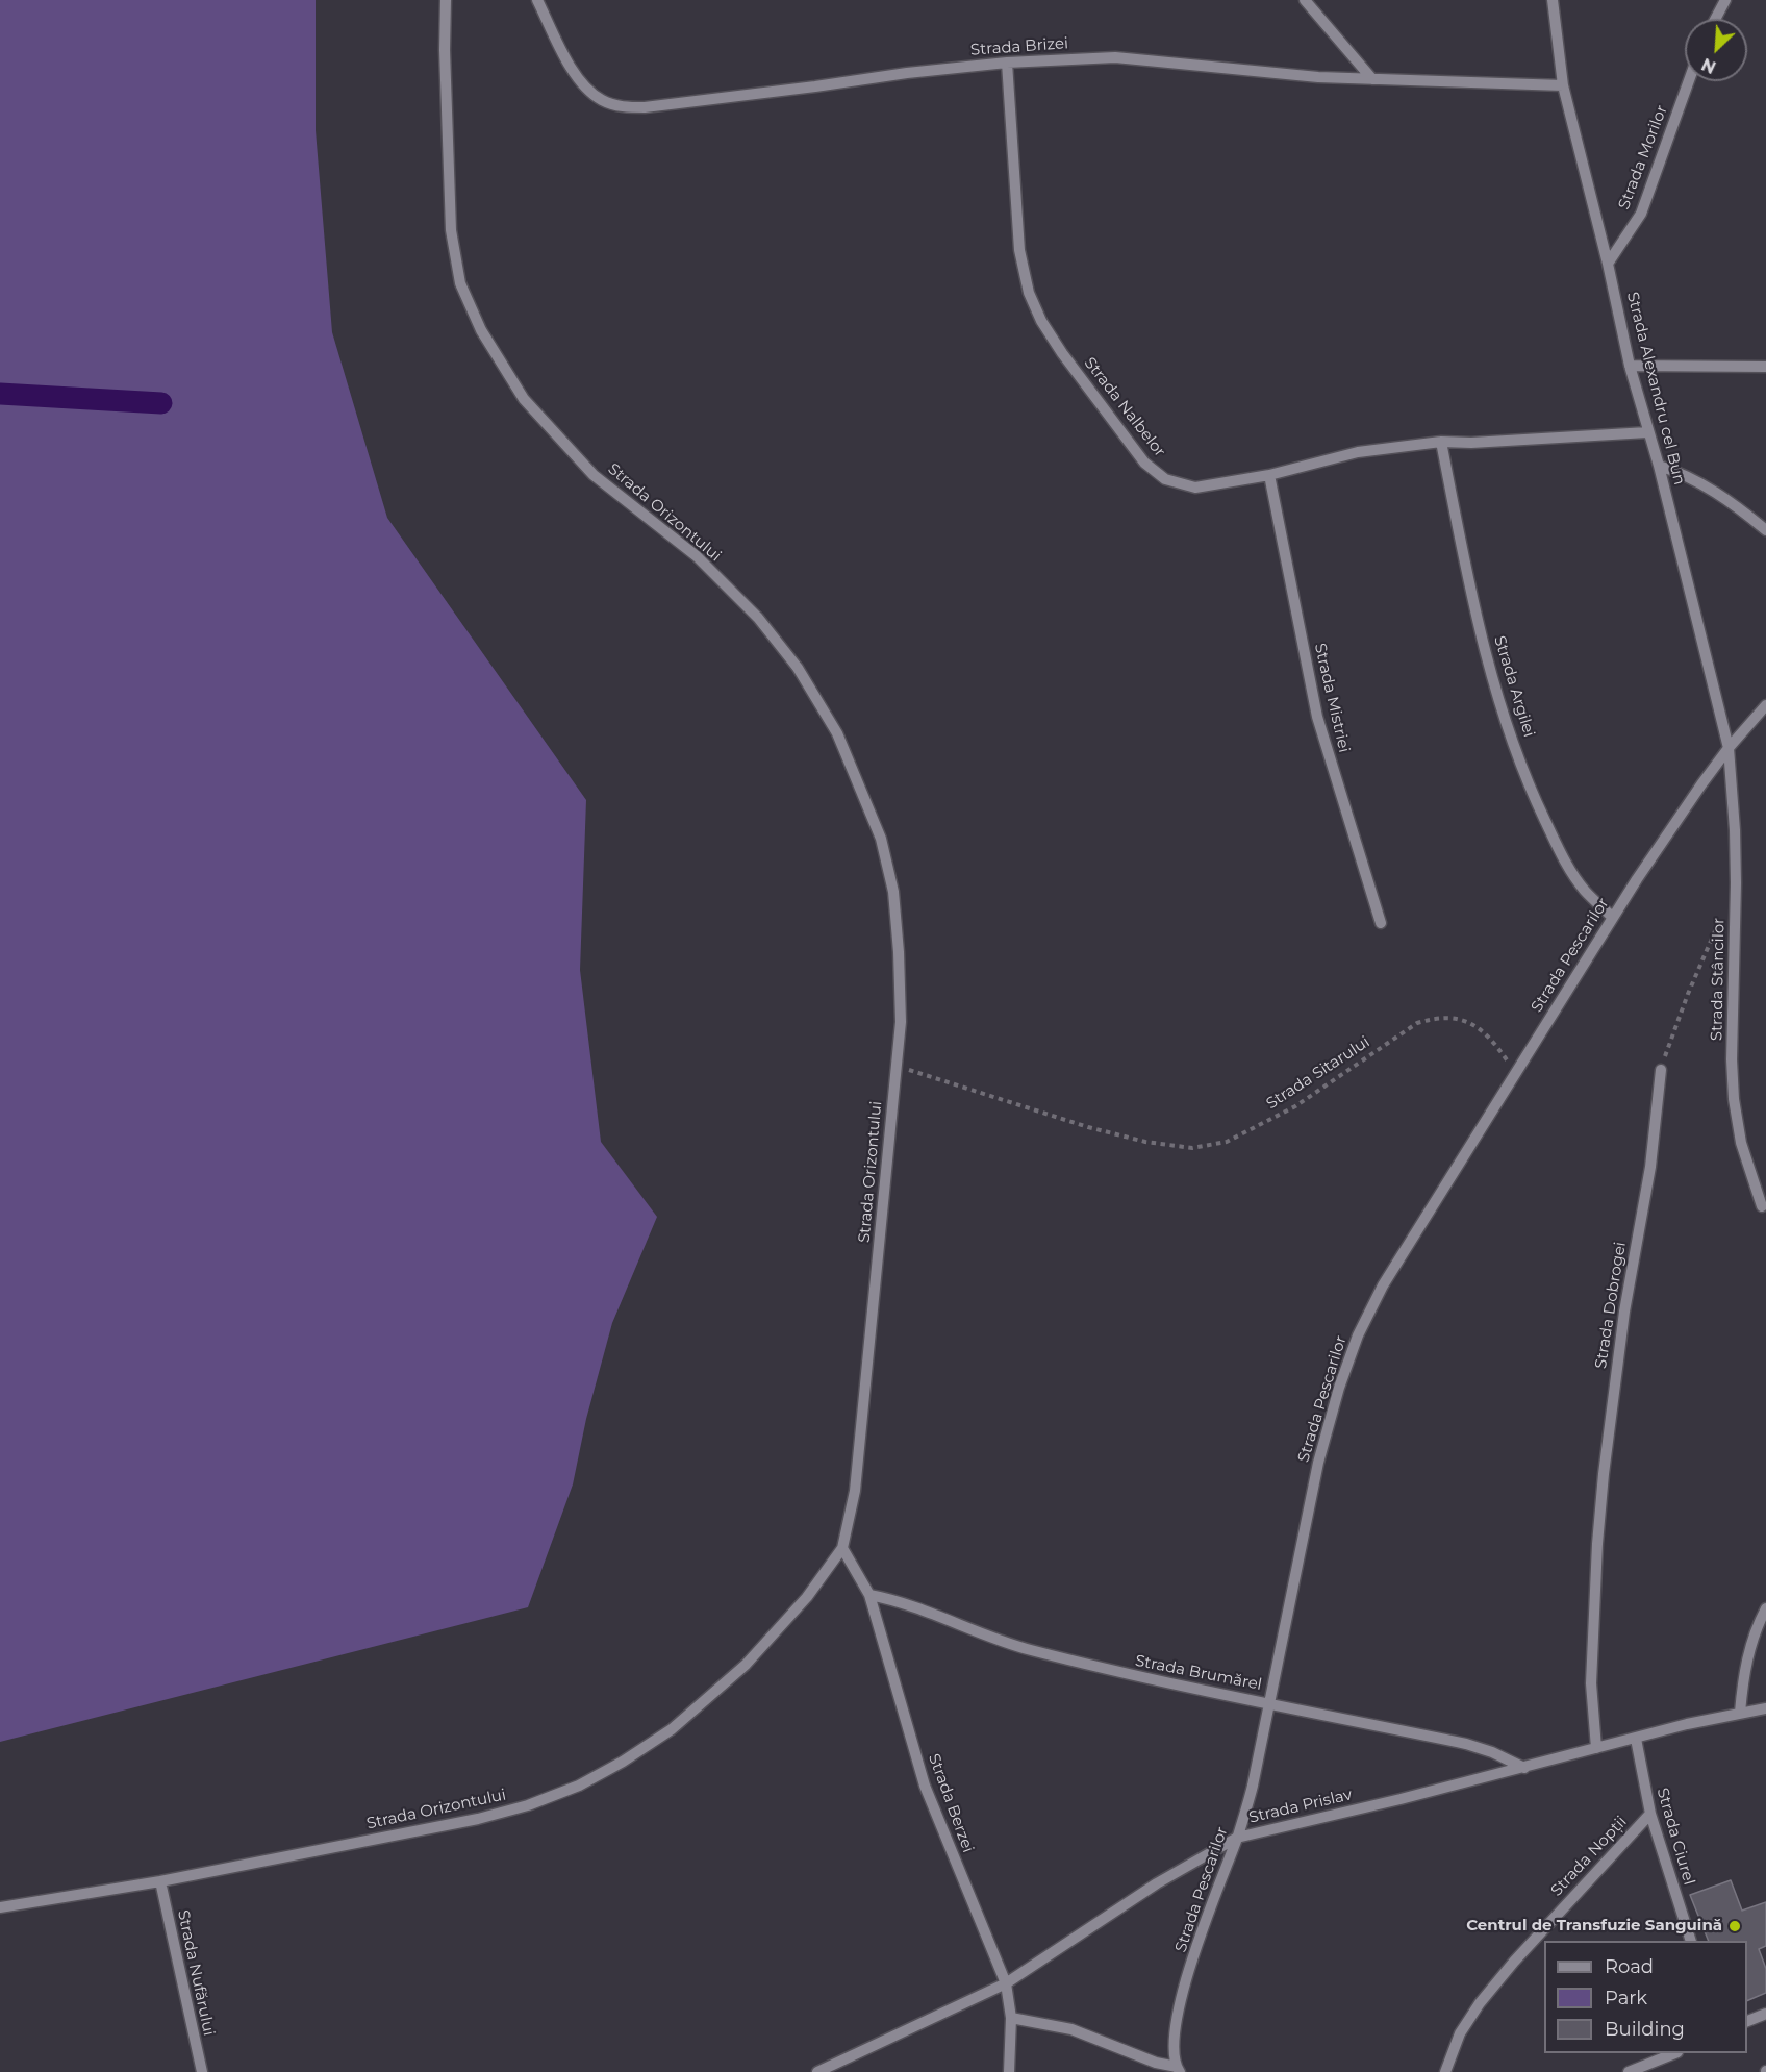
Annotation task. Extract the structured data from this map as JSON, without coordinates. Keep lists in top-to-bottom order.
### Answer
{
  "streets": {
    "street": [
      "Strada Brizei",
      "Strada Morilor",
      "Strada Alexandru cel Bun",
      "Strada Nalbelor",
      "Strada Orizontului",
      "Strada Argilei",
      "Strada Mistriei",
      "Strada Pescarilor",
      "Strada Stâncilor",
      "Strada Dobrogei",
      "Strada Brumărel",
      "Strada Berzei",
      "Strada Prislav",
      "Strada Ciurel",
      "Strada Nopții",
      "Strada Nufărului"
    ],
    "path": ["Strada Sitarului"]
  },
  "crossings": [
    ["Strada Brizei", "Strada Alexandru cel Bun"],
    ["Strada Brizei", "Strada Nalbelor"],
    ["Strada Morilor", "Strada Alexandru cel Bun"],
    ["Strada Alexandru cel Bun", "Strada Nalbelor"],
    ["Strada Alexandru cel Bun", "Strada Pescarilor"],
    ["Strada Alexandru cel Bun", "Strada Stâncilor"],
    ["Strada Nalbelor", "Strada Argilei"],
    ["Strada Nalbelor", "Strada Mistriei"],
    ["Strada Orizontului", "Strada Sitarului"],
    ["Strada Orizontului", "Strada Berzei"],
    ["Strada Orizontului", "Strada Nufărului"],
    ["Strada Argilei", "Strada Pescarilor"],
    ["Strada Pescarilor", "Strada Stâncilor"],
    ["Strada Pescarilor", "Strada Sitarului"],
    ["Strada Pescarilor", "Strada Brumărel"],
    ["Strada Pescarilor", "Strada Prislav"],
    ["Strada Dobrogei", "Strada Prislav"],
    ["Strada Brumărel", "Strada Berzei"],
    ["Strada Brumărel", "Strada Prislav"],
    ["Strada Berzei", "Strada Prislav"],
    ["Strada Prislav", "Strada Ciurel"],
    ["Strada Ciurel", "Strada Nopții"]
  ],
  "places": ["Centrul de Transfuzie Sanguină"],
  "legend": ["Road", "Park", "Building"],
  "north": "bottom left"
}
